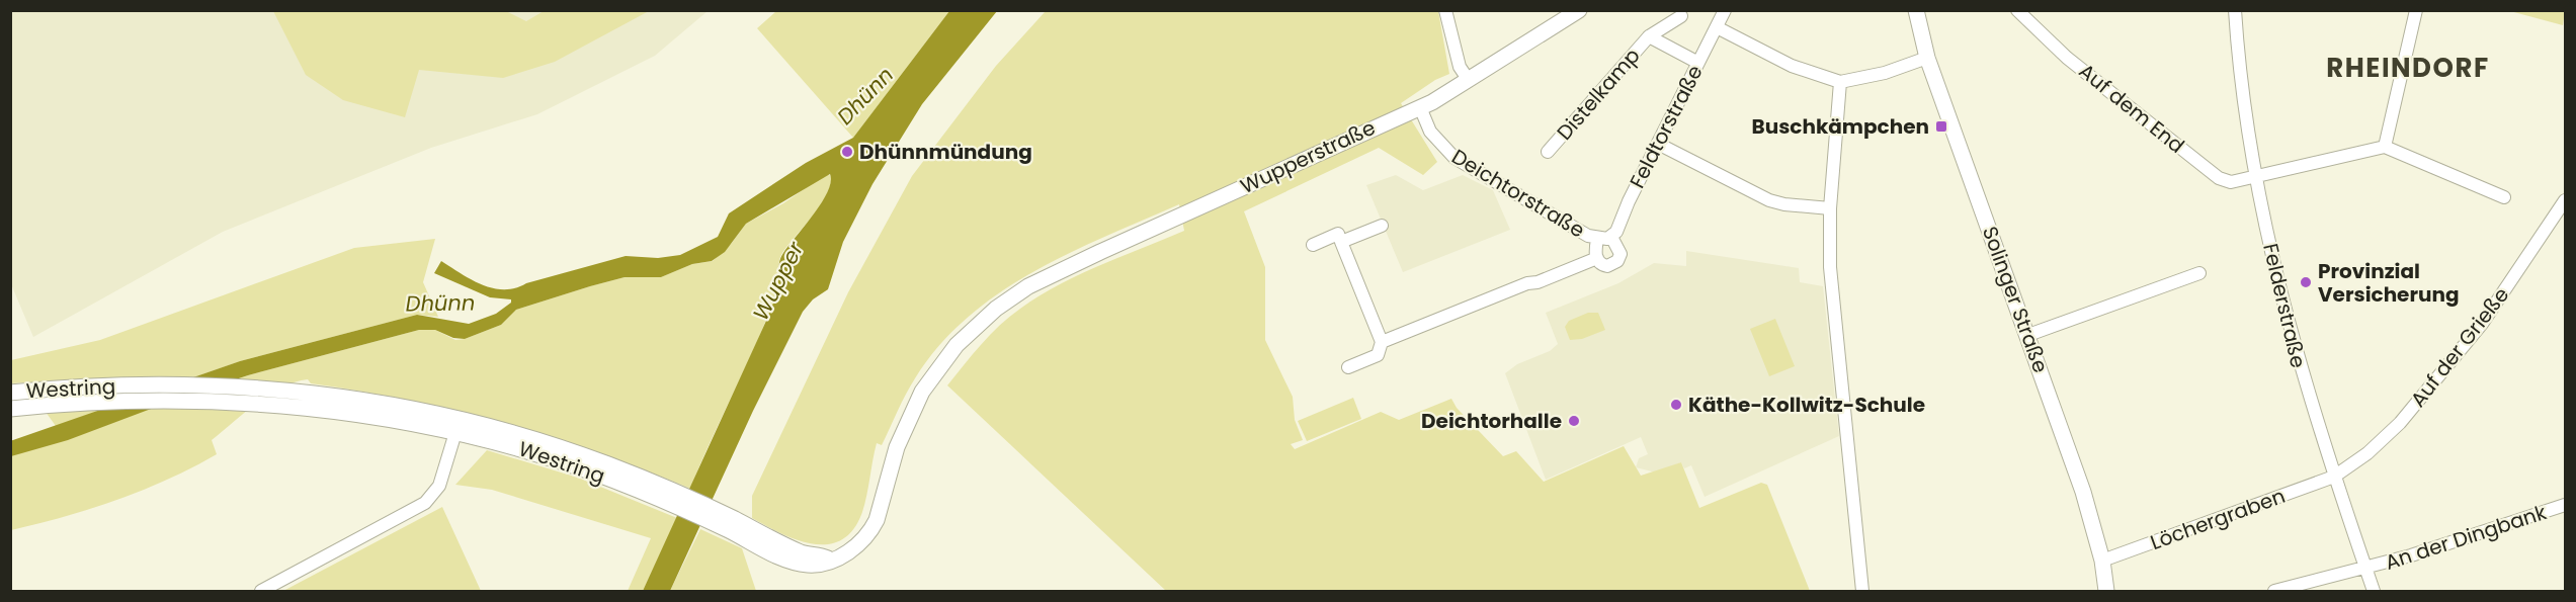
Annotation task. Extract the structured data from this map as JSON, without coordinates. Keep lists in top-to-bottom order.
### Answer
{
  "streets": {
    "main road": ["Wupperstraße", "Solinger Straße", "Westring"],
    "street": [
      "Distelkamp",
      "Auf dem End",
      "Feldtorstraße",
      "Deichtorstraße",
      "Felderstraße",
      "Auf der Grieße",
      "Löchergraben",
      "An der Dingbank"
    ]
  },
  "crossings": [
    ["Distelkamp", "Feldtorstraße"],
    ["Auf dem End", "Felderstraße"],
    ["Feldtorstraße", "Deichtorstraße"],
    ["Wupperstraße", "Deichtorstraße"],
    ["Wupperstraße", "Westring"],
    ["Solinger Straße", "Löchergraben"],
    ["Felderstraße", "Auf der Grieße"],
    ["Felderstraße", "Löchergraben"],
    ["Felderstraße", "An der Dingbank"],
    ["Auf der Grieße", "Löchergraben"]
  ],
  "districts": ["RHEINDORF"],
  "water": ["Dhünn", "Wupper"],
  "places": {
    "transit": ["Buschkämpchen"],
    "other": [
      "Dhünnmündung",
      "Provinzial Versicherung",
      "Käthe-Kollwitz-Schule",
      "Deichtorhalle"
    ]
  }
}
